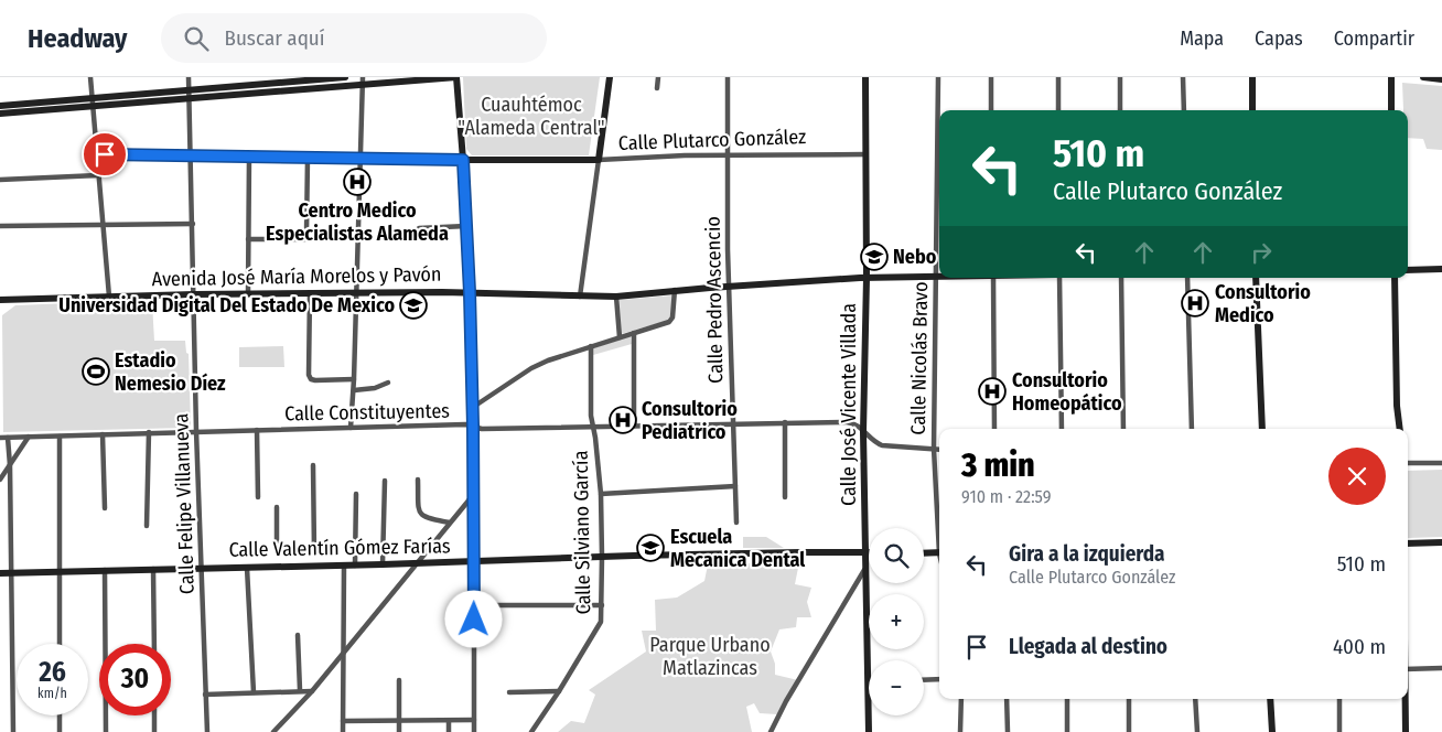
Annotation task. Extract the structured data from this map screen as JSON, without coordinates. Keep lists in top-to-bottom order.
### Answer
{
  "streets": {
    "main road": [
      "Calle Plutarco González",
      "Avenida José María Morelos y Pavón",
      "Calle José Vicente Villada",
      "Calle Valentín Gómez Farías"
    ],
    "street": [
      "Calle Pedro Ascencio",
      "Calle Nicolás Bravo",
      "Calle Constituyentes",
      "Calle Felipe Villanueva",
      "Calle Silviano García"
    ]
  },
  "crossings": [
    ["Calle Plutarco González", "Calle Pedro Ascencio"],
    ["Calle Plutarco González", "Calle José Vicente Villada"],
    ["Calle Plutarco González", "Calle Felipe Villanueva"],
    ["Avenida José María Morelos y Pavón", "Calle Pedro Ascencio"],
    ["Avenida José María Morelos y Pavón", "Calle Nicolás Bravo"],
    ["Avenida José María Morelos y Pavón", "Calle José Vicente Villada"],
    ["Avenida José María Morelos y Pavón", "Calle Felipe Villanueva"],
    ["Calle Pedro Ascencio", "Calle Constituyentes"],
    ["Calle Nicolás Bravo", "Calle Constituyentes"],
    ["Calle José Vicente Villada", "Calle Constituyentes"],
    ["Calle José Vicente Villada", "Calle Valentín Gómez Farías"],
    ["Calle Constituyentes", "Calle Felipe Villanueva"],
    ["Calle Constituyentes", "Calle Silviano García"],
    ["Calle Felipe Villanueva", "Calle Valentín Gómez Farías"],
    ["Calle Silviano García", "Calle Valentín Gómez Farías"]
  ],
  "parks": ["Cuauhtémoc \"Alameda Central\"", "Parque Urbano Matlazincas"],
  "places": {
    "hospital": [
      "Centro Medico Especialistas Alameda",
      "Consultorio Medico",
      "Consultorio Homeopático",
      "Consultorio Pediatrico"
    ],
    "school or university": ["Nebo", "Universidad Digital Del Estado De Mexico", "Escuela Mecanica Dental"],
    "sports": ["Estadio Nemesio Díez"]
  },
  "page": {
    "header": "Headway",
    "search": "Buscar aquí",
    "nav": ["Mapa", "Capas", "Compartir"],
    "turn": ["510 m", "Calle Plutarco González"],
    "heading": ["3 min", "910 m · 22:59"],
    "list": [
      {
        "name": "Gira a la izquierda",
        "note": "Calle Plutarco González",
        "value": "510 m"
      },
      {
        "name": "Llegada al destino",
        "value": "400 m"
      }
    ],
    "map_buttons": ["+", "−"],
    "speed": "26 km/h",
    "limit": "30"
  }
}
